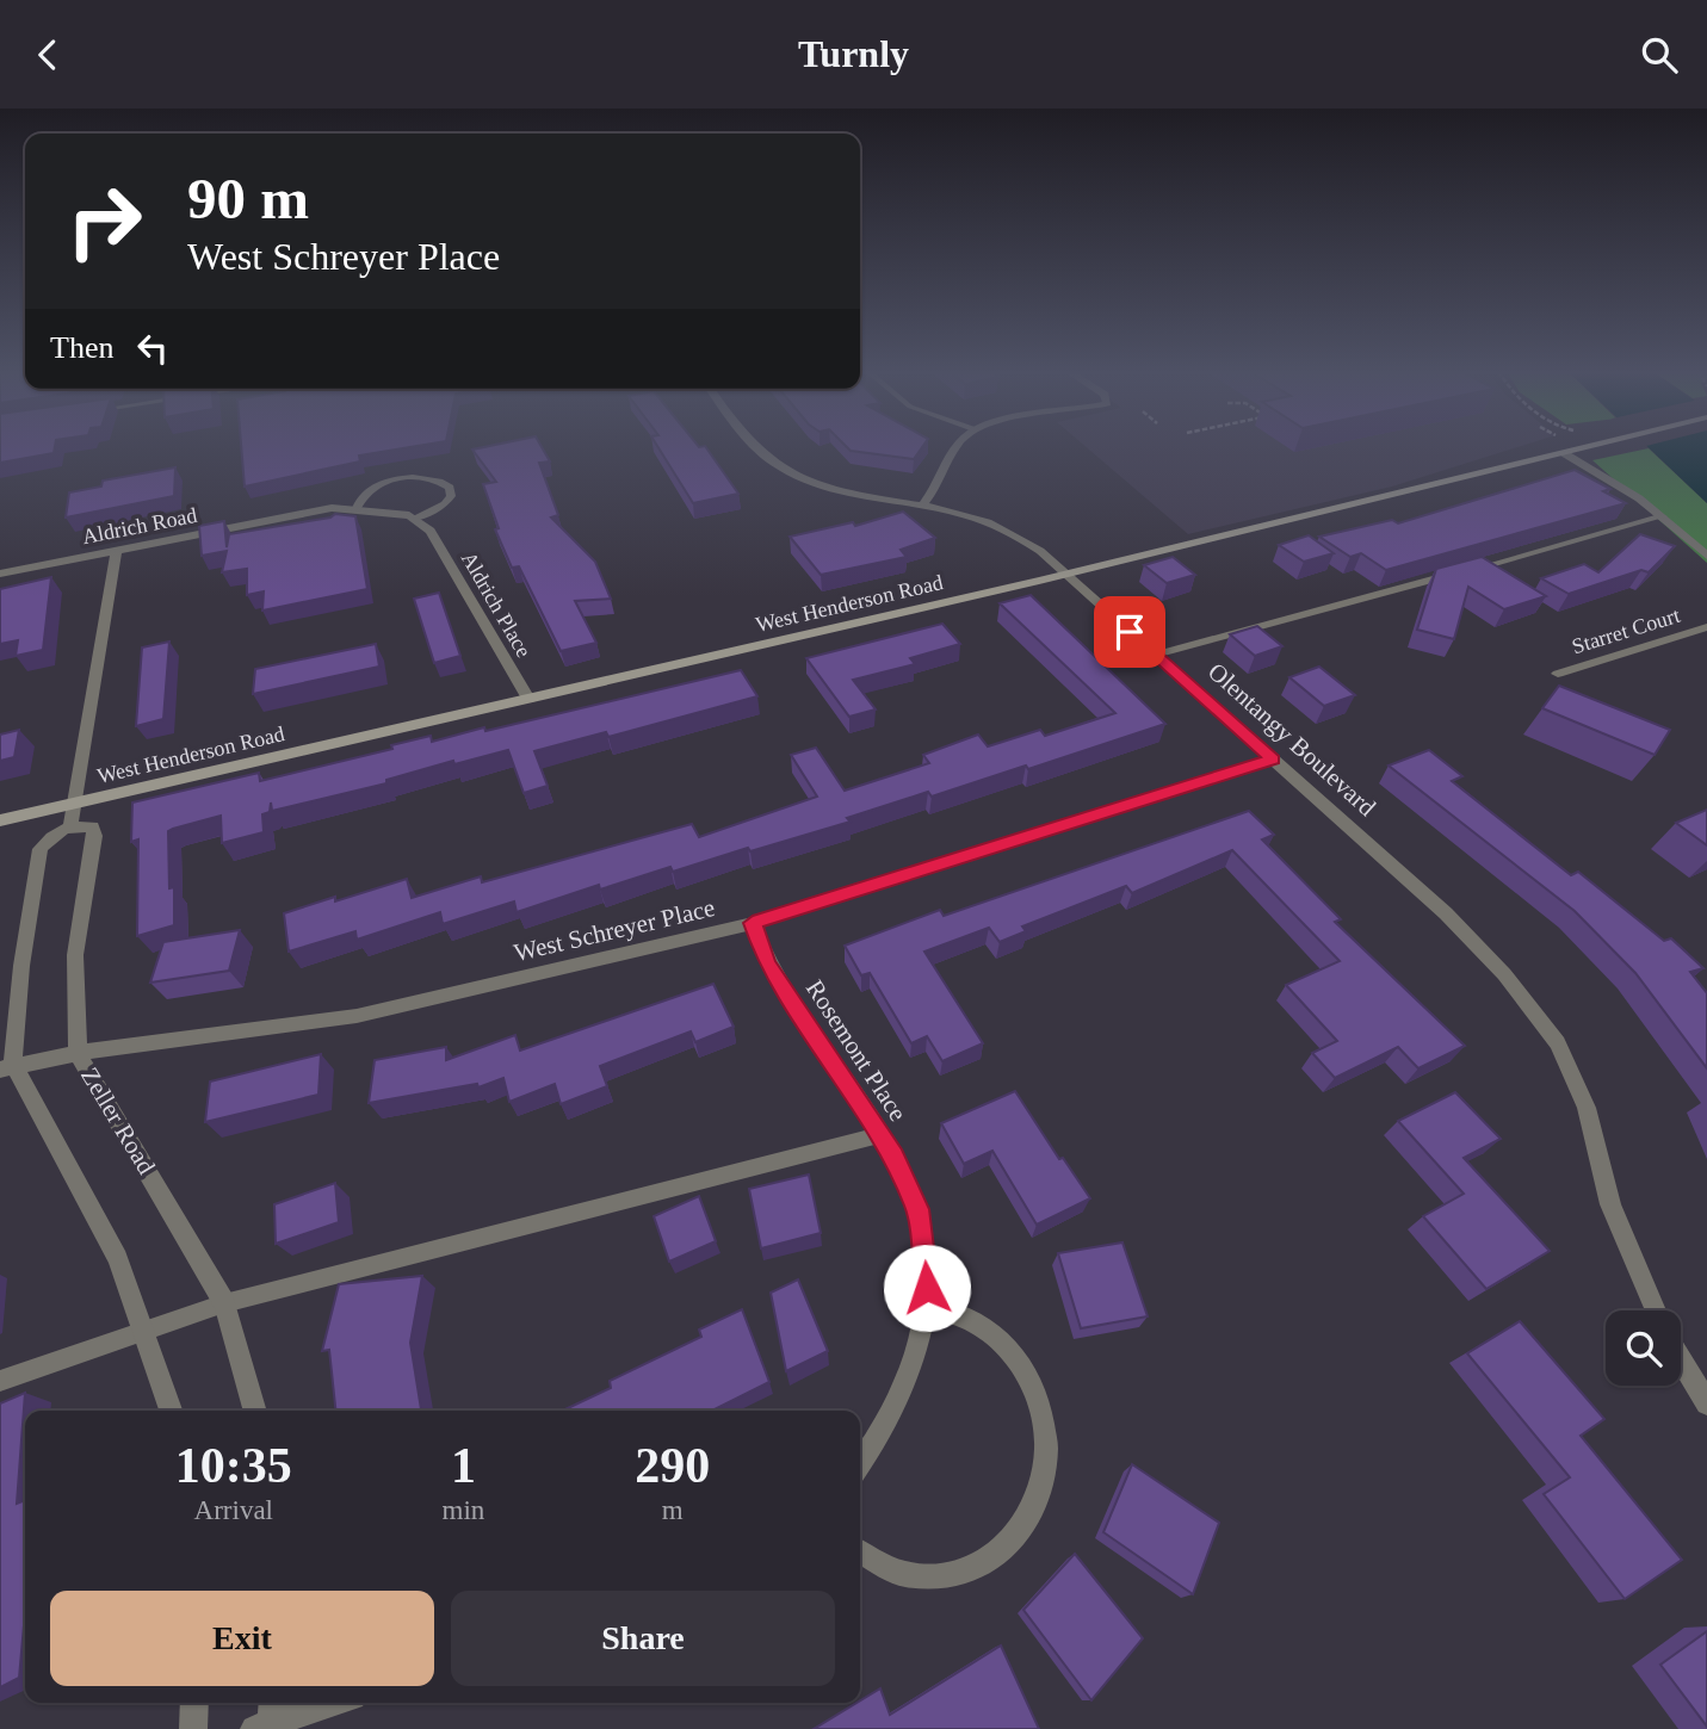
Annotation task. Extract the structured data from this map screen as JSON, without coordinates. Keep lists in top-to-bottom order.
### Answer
{
  "streets": {
    "main road": ["West Henderson Road"],
    "street": [
      "Aldrich Road",
      "Aldrich Place",
      "Starret Court",
      "Olentangy Boulevard",
      "West Schreyer Place",
      "Rosemont Place",
      "Zeller Road"
    ]
  },
  "crossings": [
    ["Aldrich Road", "Aldrich Place"],
    ["West Henderson Road", "Aldrich Place"],
    ["West Henderson Road", "Olentangy Boulevard"],
    ["Olentangy Boulevard", "West Schreyer Place"],
    ["West Schreyer Place", "Rosemont Place"],
    ["West Schreyer Place", "Zeller Road"]
  ],
  "page": {
    "header": "Turnly",
    "turn": ["90 m", "West Schreyer Place"],
    "then": "Then",
    "eta": [
      "10:35",
      "Arrival",
      "1",
      "min",
      "290",
      "m"
    ],
    "buttons": ["Exit", "Share"]
  }
}
